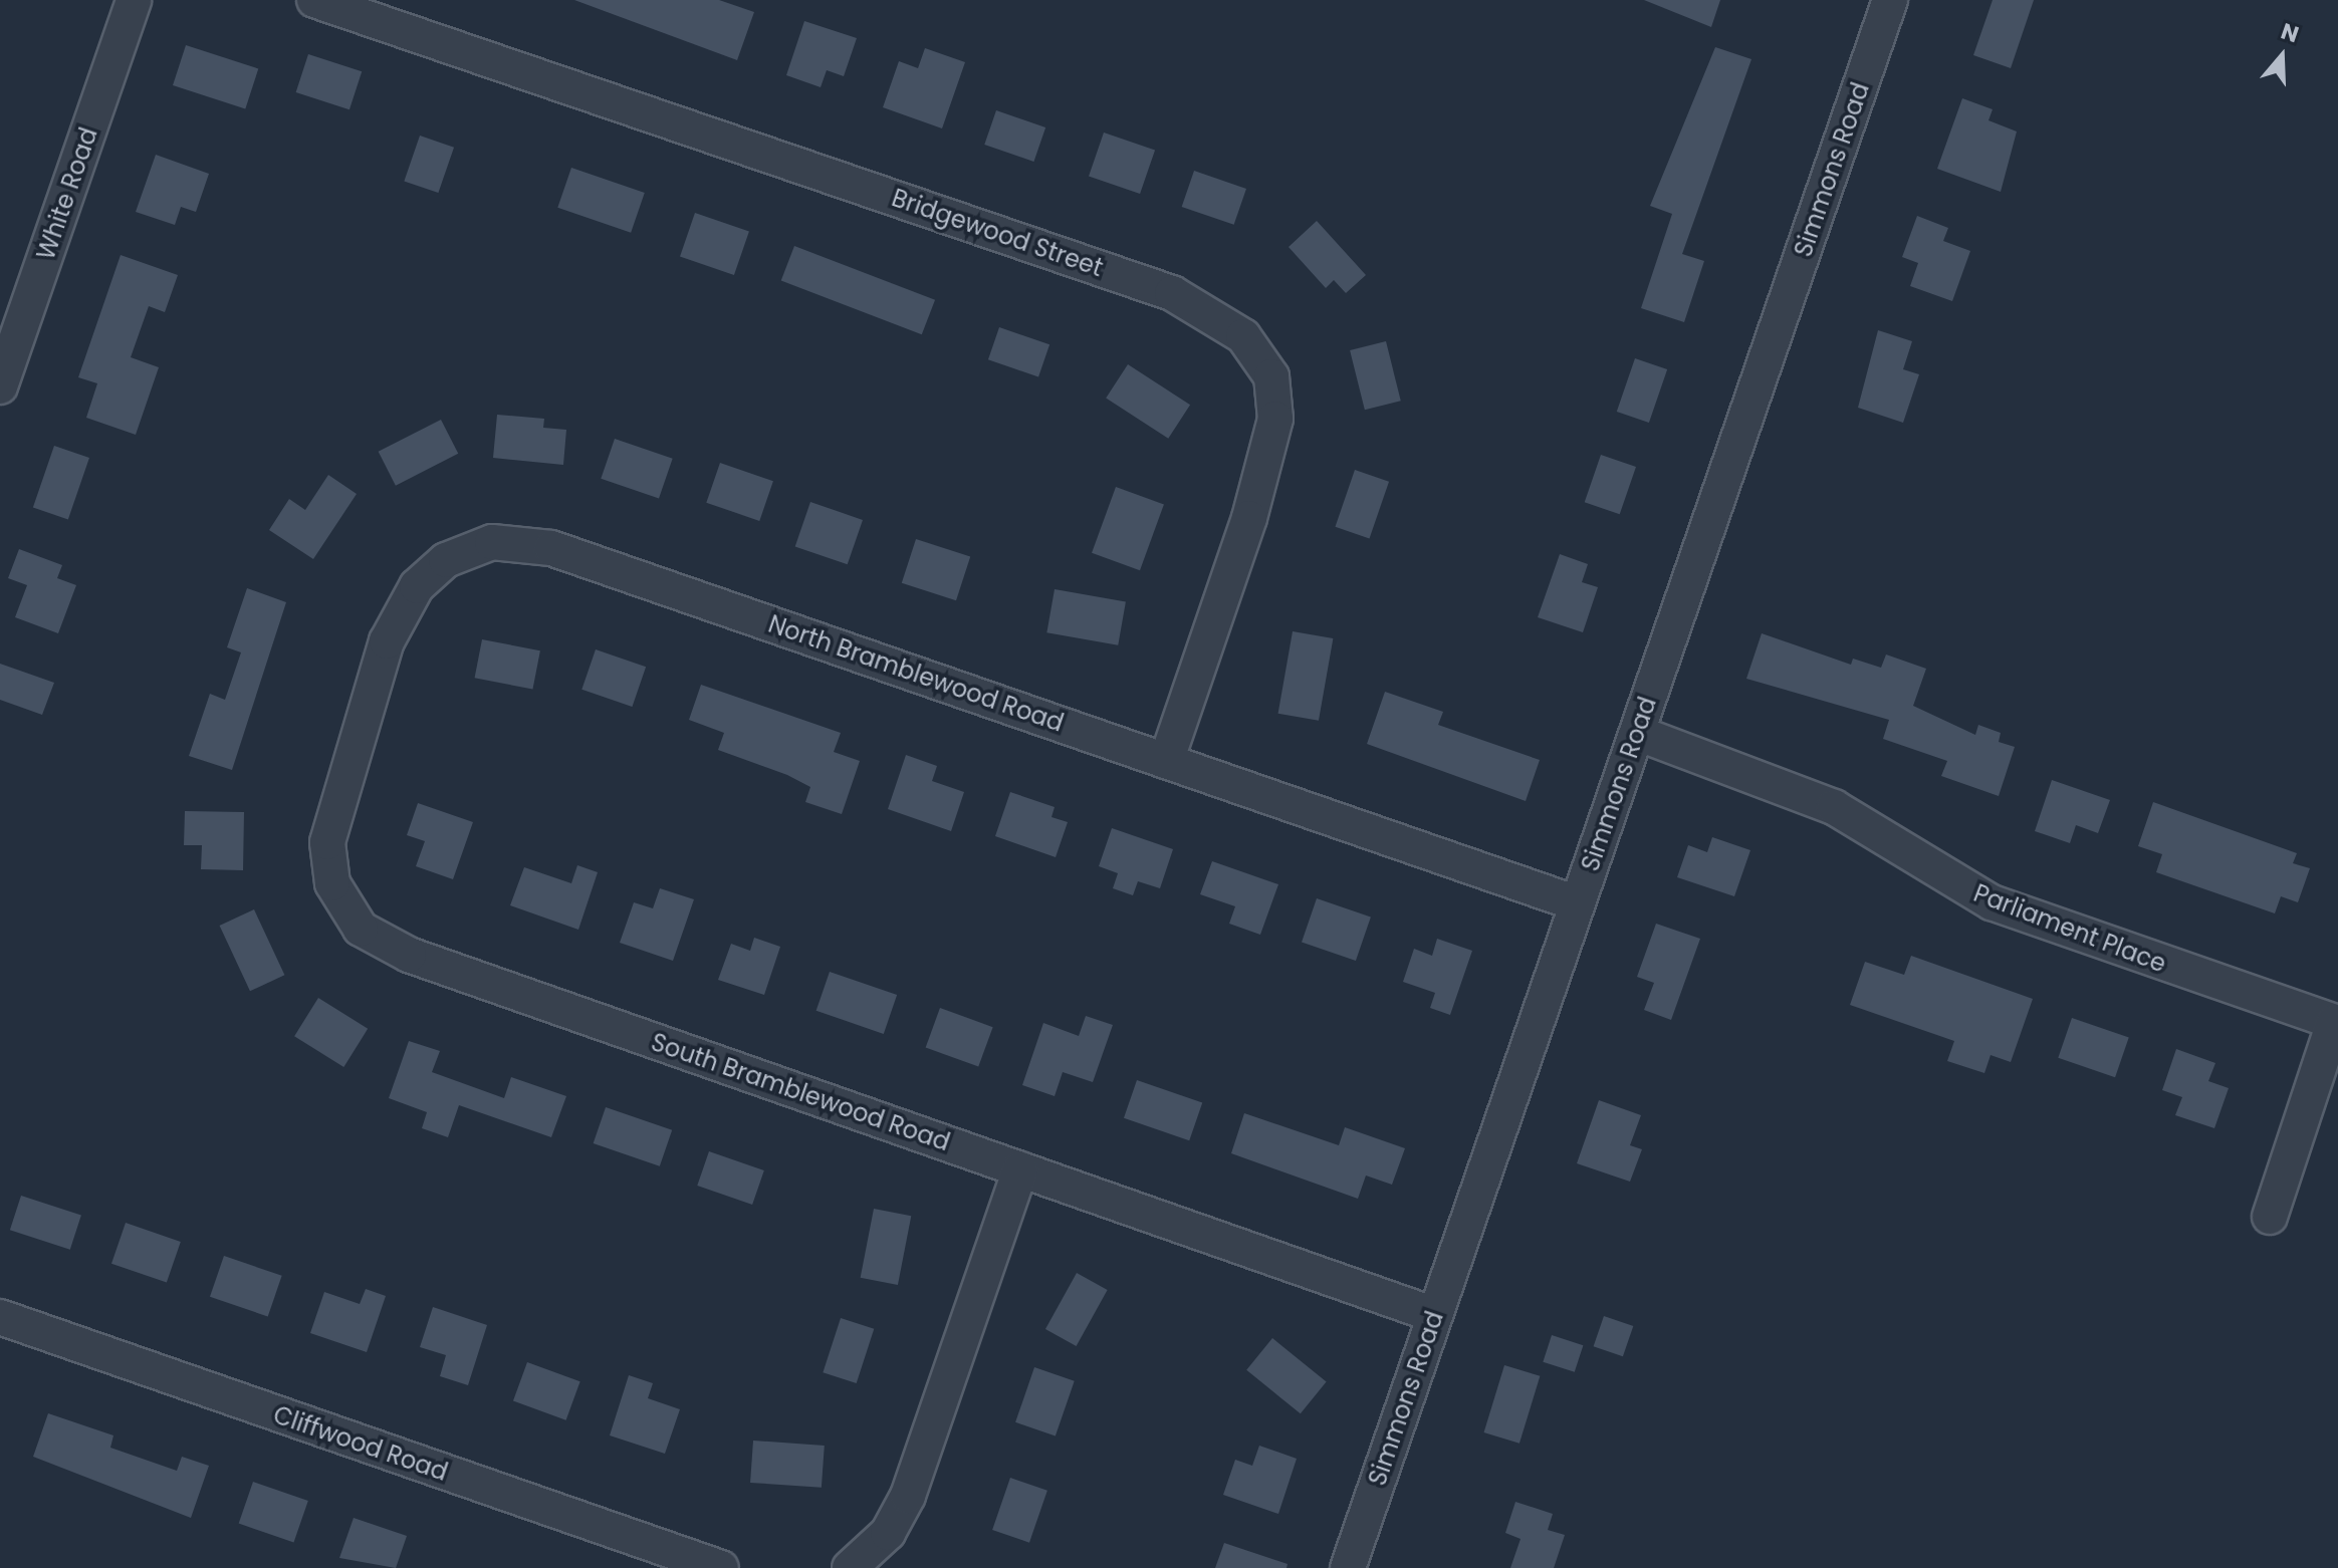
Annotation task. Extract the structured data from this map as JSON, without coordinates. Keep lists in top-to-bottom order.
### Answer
{
  "streets": {
    "street": [
      "Simmons Road",
      "White Road",
      "Bridgewood Street",
      "North Bramblewood Road",
      "Parliament Place",
      "South Bramblewood Road",
      "Cliffwood Road"
    ]
  },
  "crossings": [
    ["Simmons Road", "North Bramblewood Road"],
    ["Simmons Road", "Parliament Place"],
    ["Simmons Road", "South Bramblewood Road"],
    ["Bridgewood Street", "North Bramblewood Road"],
    ["North Bramblewood Road", "South Bramblewood Road"]
  ],
  "north": "top"
}
